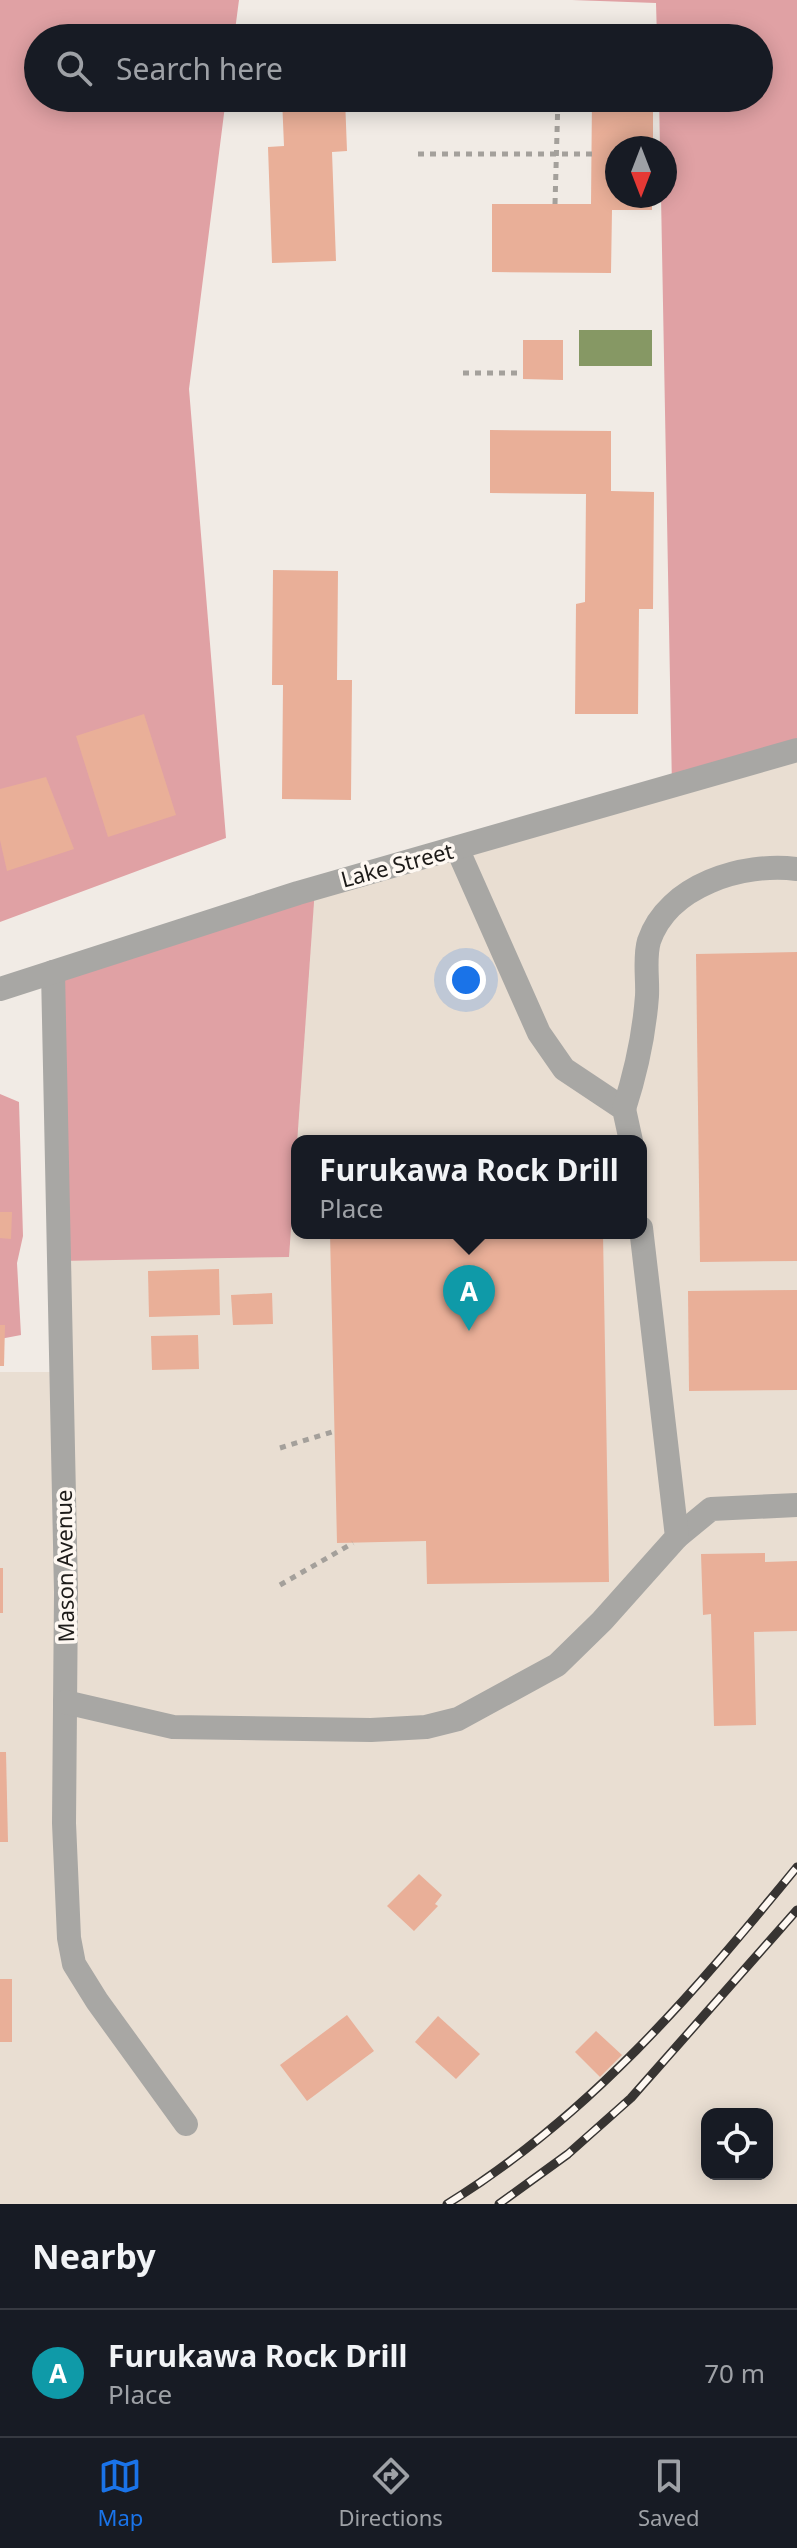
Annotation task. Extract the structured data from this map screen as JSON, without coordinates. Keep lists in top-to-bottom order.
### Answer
{
  "streets": {
    "street": ["Lake Street", "Mason Avenue"]
  },
  "crossings": [
    ["Lake Street", "Mason Avenue"]
  ],
  "north": "bottom",
  "page": {
    "search": "Search here",
    "popup": ["Furukawa Rock Drill", "Place"],
    "pins": "A",
    "heading": "Nearby",
    "list": [
      {
        "mark": "A",
        "name": "Furukawa Rock Drill",
        "note": "Place",
        "value": "70 m"
      }
    ],
    "nav": ["Map", "Directions", "Saved"]
  }
}
